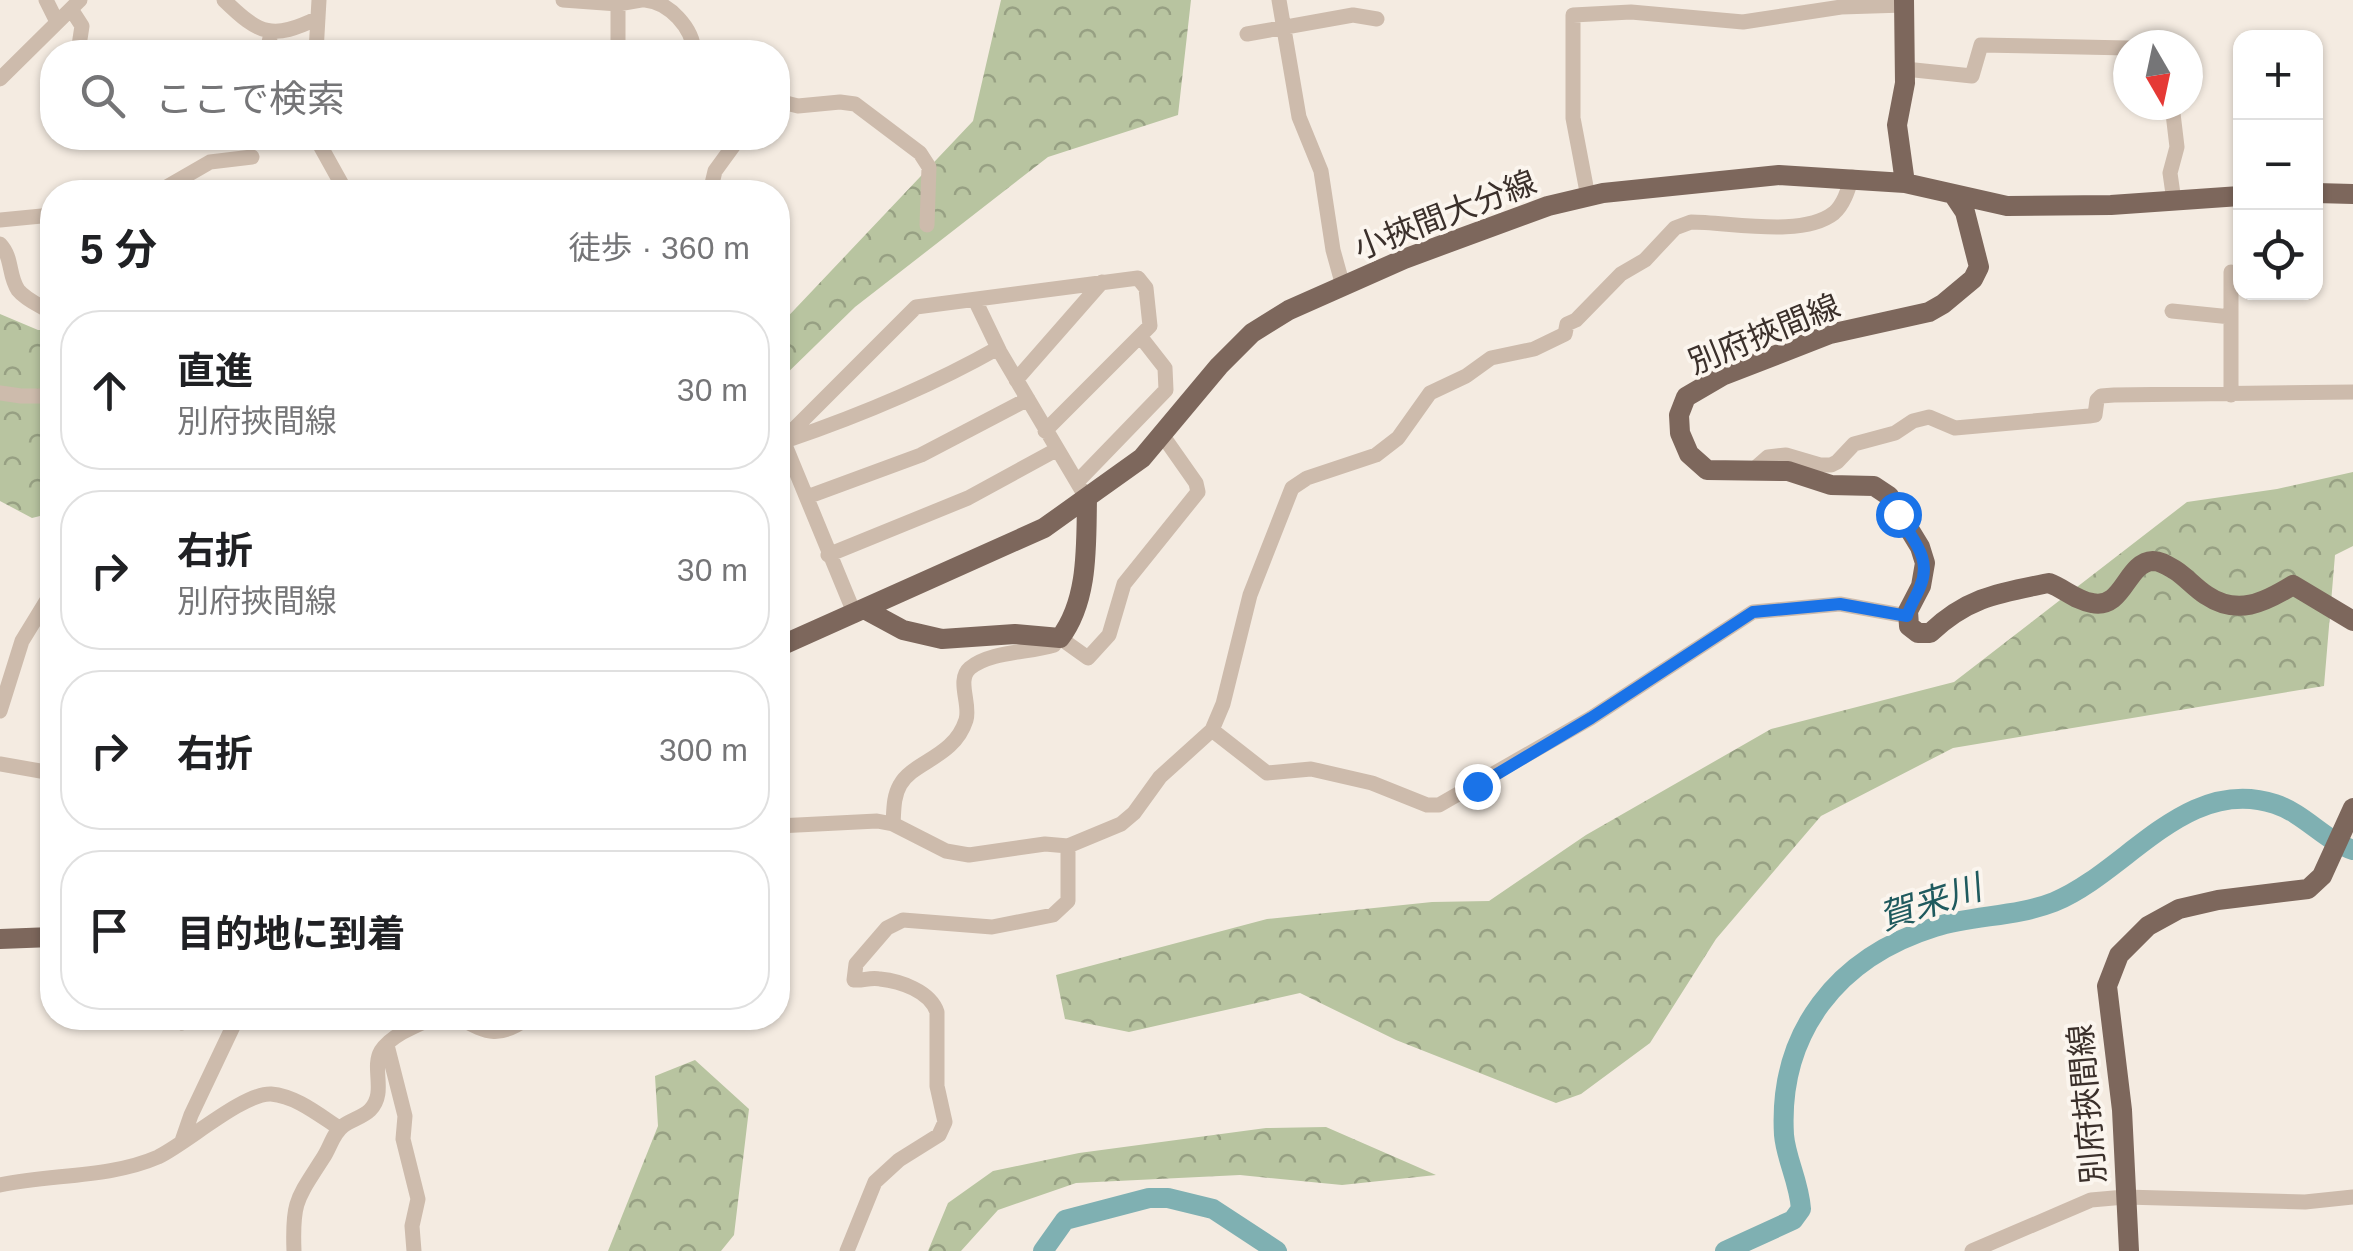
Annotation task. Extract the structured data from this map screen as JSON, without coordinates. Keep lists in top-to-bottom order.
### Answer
{
  "streets": {
    "main road": ["小挾間大分線", "別府挾間線"]
  },
  "water": ["賀来川"],
  "north": "bottom",
  "page": {
    "map_buttons": ["+", "−"],
    "search": "ここで検索",
    "heading": ["5 分", "徒歩 · 360 m"],
    "list": [
      ["直進", "別府挾間線", "30 m"],
      ["右折", "別府挾間線", "30 m"],
      ["右折", "300 m"],
      "目的地に到着"
    ]
  }
}
